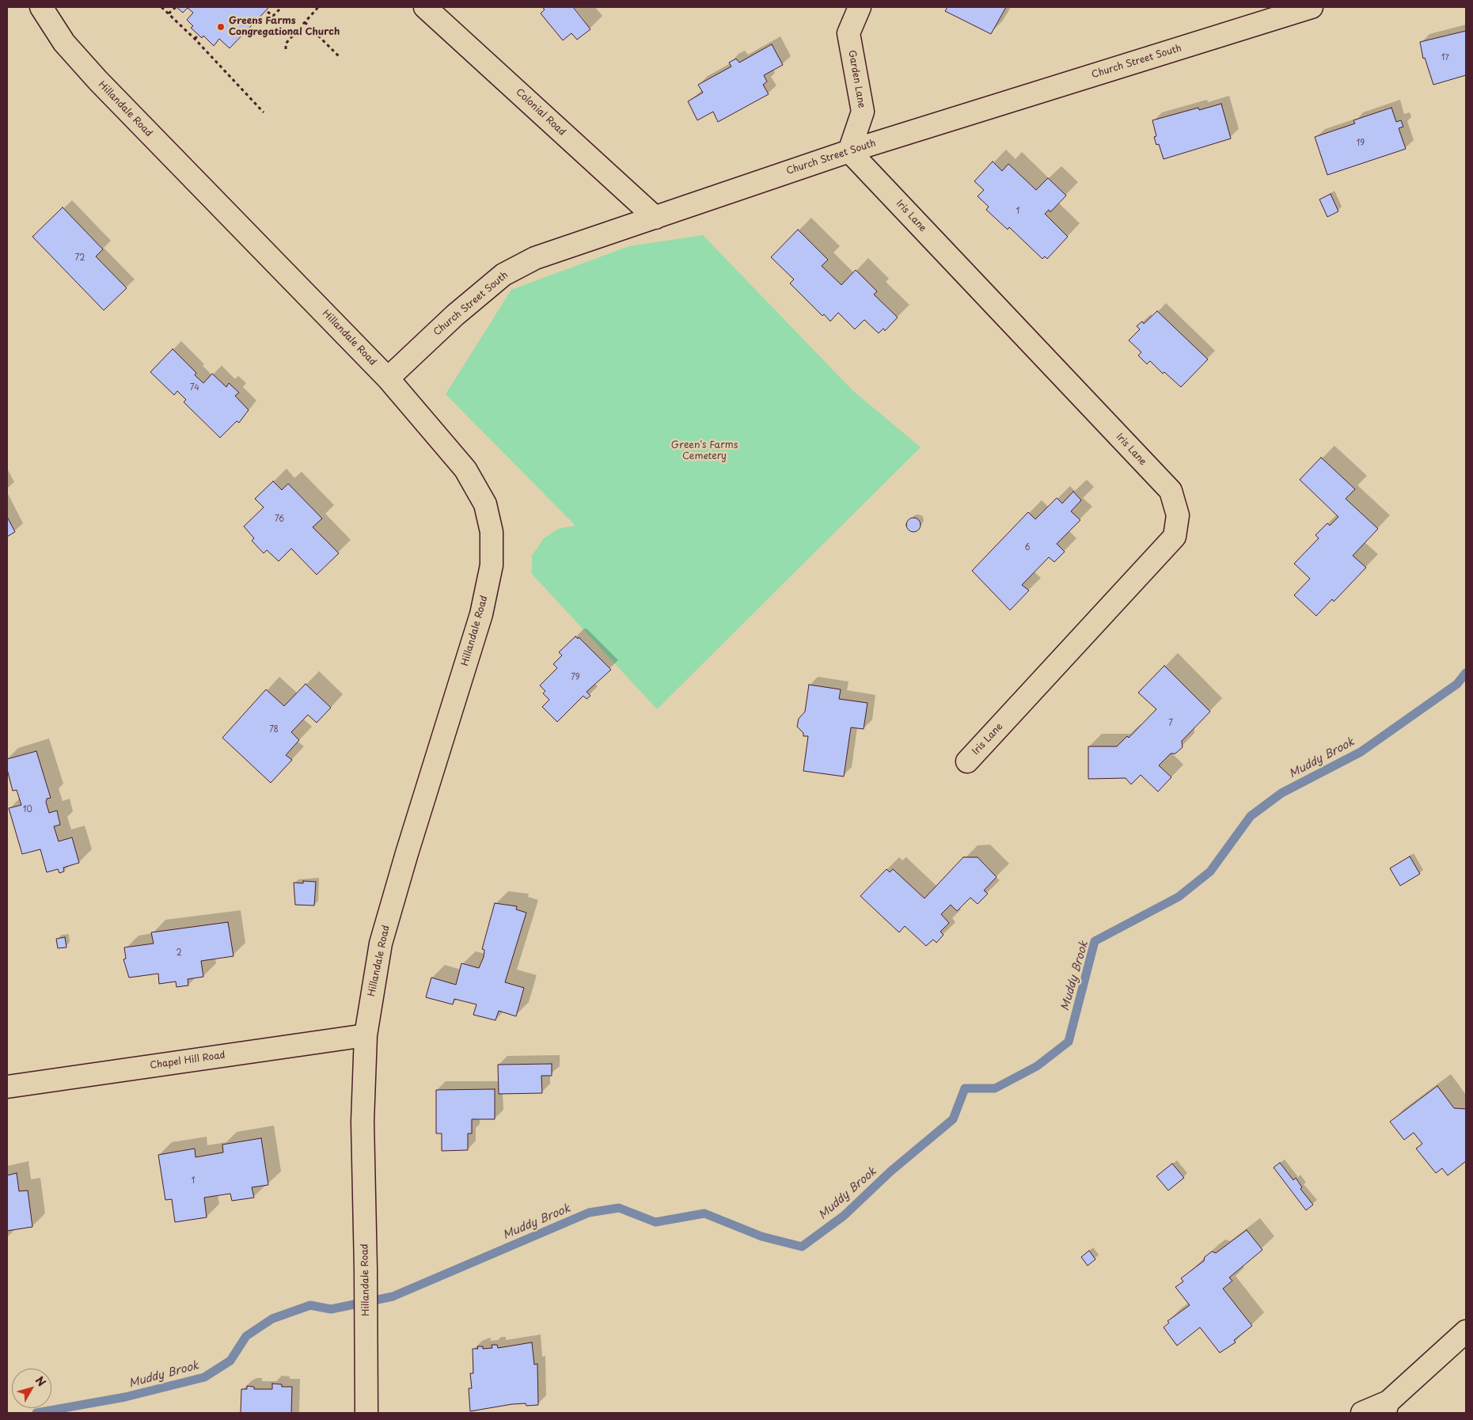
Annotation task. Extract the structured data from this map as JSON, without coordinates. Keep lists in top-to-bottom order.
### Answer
{
  "streets": {
    "street": [
      "Church Street South",
      "Garden Lane",
      "Hillandale Road",
      "Colonial Road",
      "Iris Lane",
      "Chapel Hill Road"
    ]
  },
  "crossings": [
    ["Church Street South", "Garden Lane"],
    ["Church Street South", "Hillandale Road"],
    ["Church Street South", "Colonial Road"],
    ["Church Street South", "Iris Lane"],
    ["Garden Lane", "Iris Lane"],
    ["Hillandale Road", "Chapel Hill Road"]
  ],
  "water": ["Muddy Brook"],
  "parks": ["Green's Farms Cemetery"],
  "places": ["Greens Farms Congregational Church"],
  "house_numbers": [
    "17",
    "19",
    "1",
    "72",
    "74",
    "76",
    "6",
    "79",
    "7",
    "78",
    "10",
    "2",
    "1"
  ],
  "north": "top right"
}
